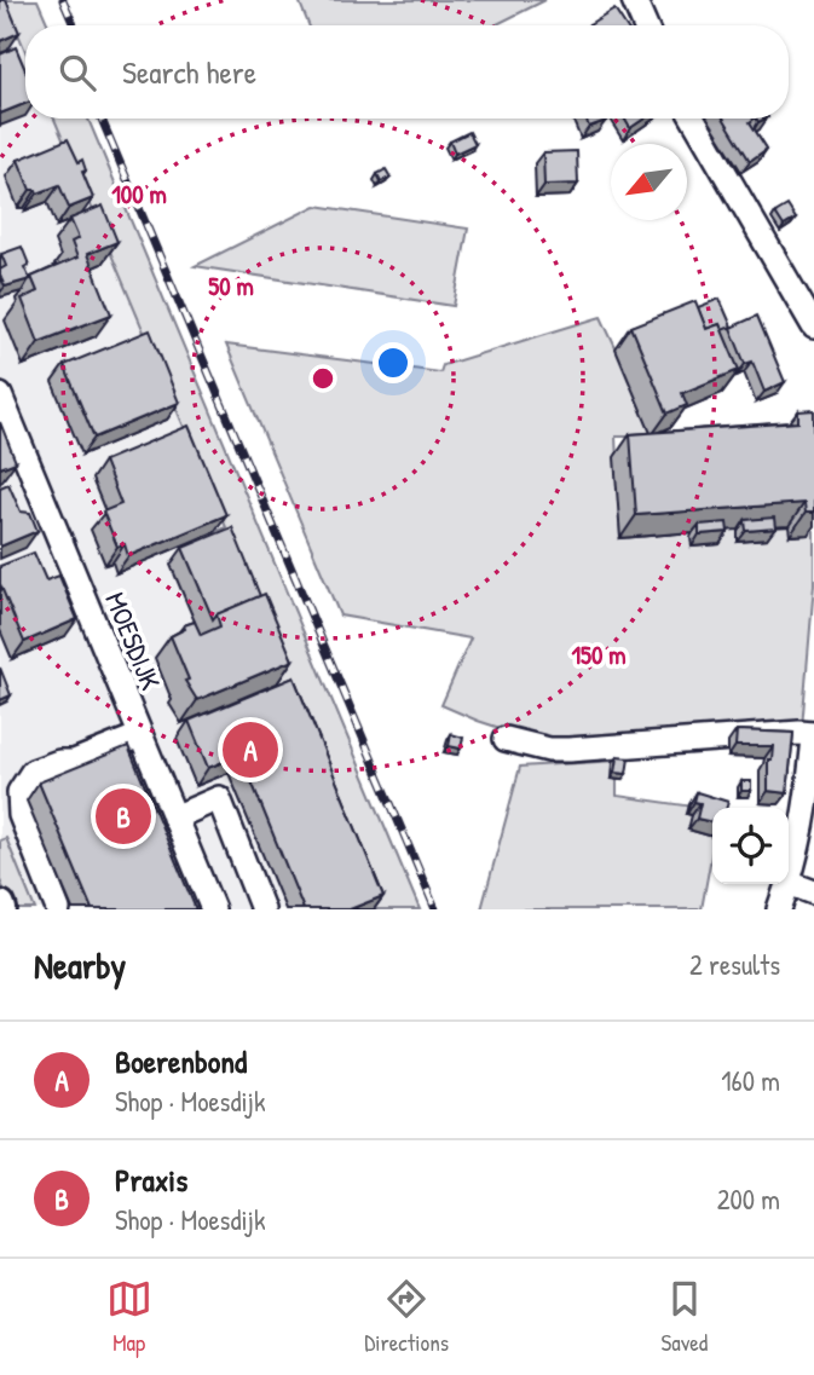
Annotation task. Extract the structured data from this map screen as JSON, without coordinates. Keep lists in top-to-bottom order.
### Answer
{
  "streets": {
    "street": ["MOESDIJK"]
  },
  "north": "bottom left",
  "page": {
    "search": "Search here",
    "pins": ["A", "B"],
    "heading": ["Nearby", "2 results"],
    "list": [
      {
        "mark": "A",
        "name": "Boerenbond",
        "note": "Shop · Moesdijk",
        "value": "160 m"
      },
      {
        "mark": "B",
        "name": "Praxis",
        "note": "Shop · Moesdijk",
        "value": "200 m"
      }
    ],
    "nav": ["Map", "Directions", "Saved"]
  },
  "rings": ["100 m", "50 m", "150 m"]
}
